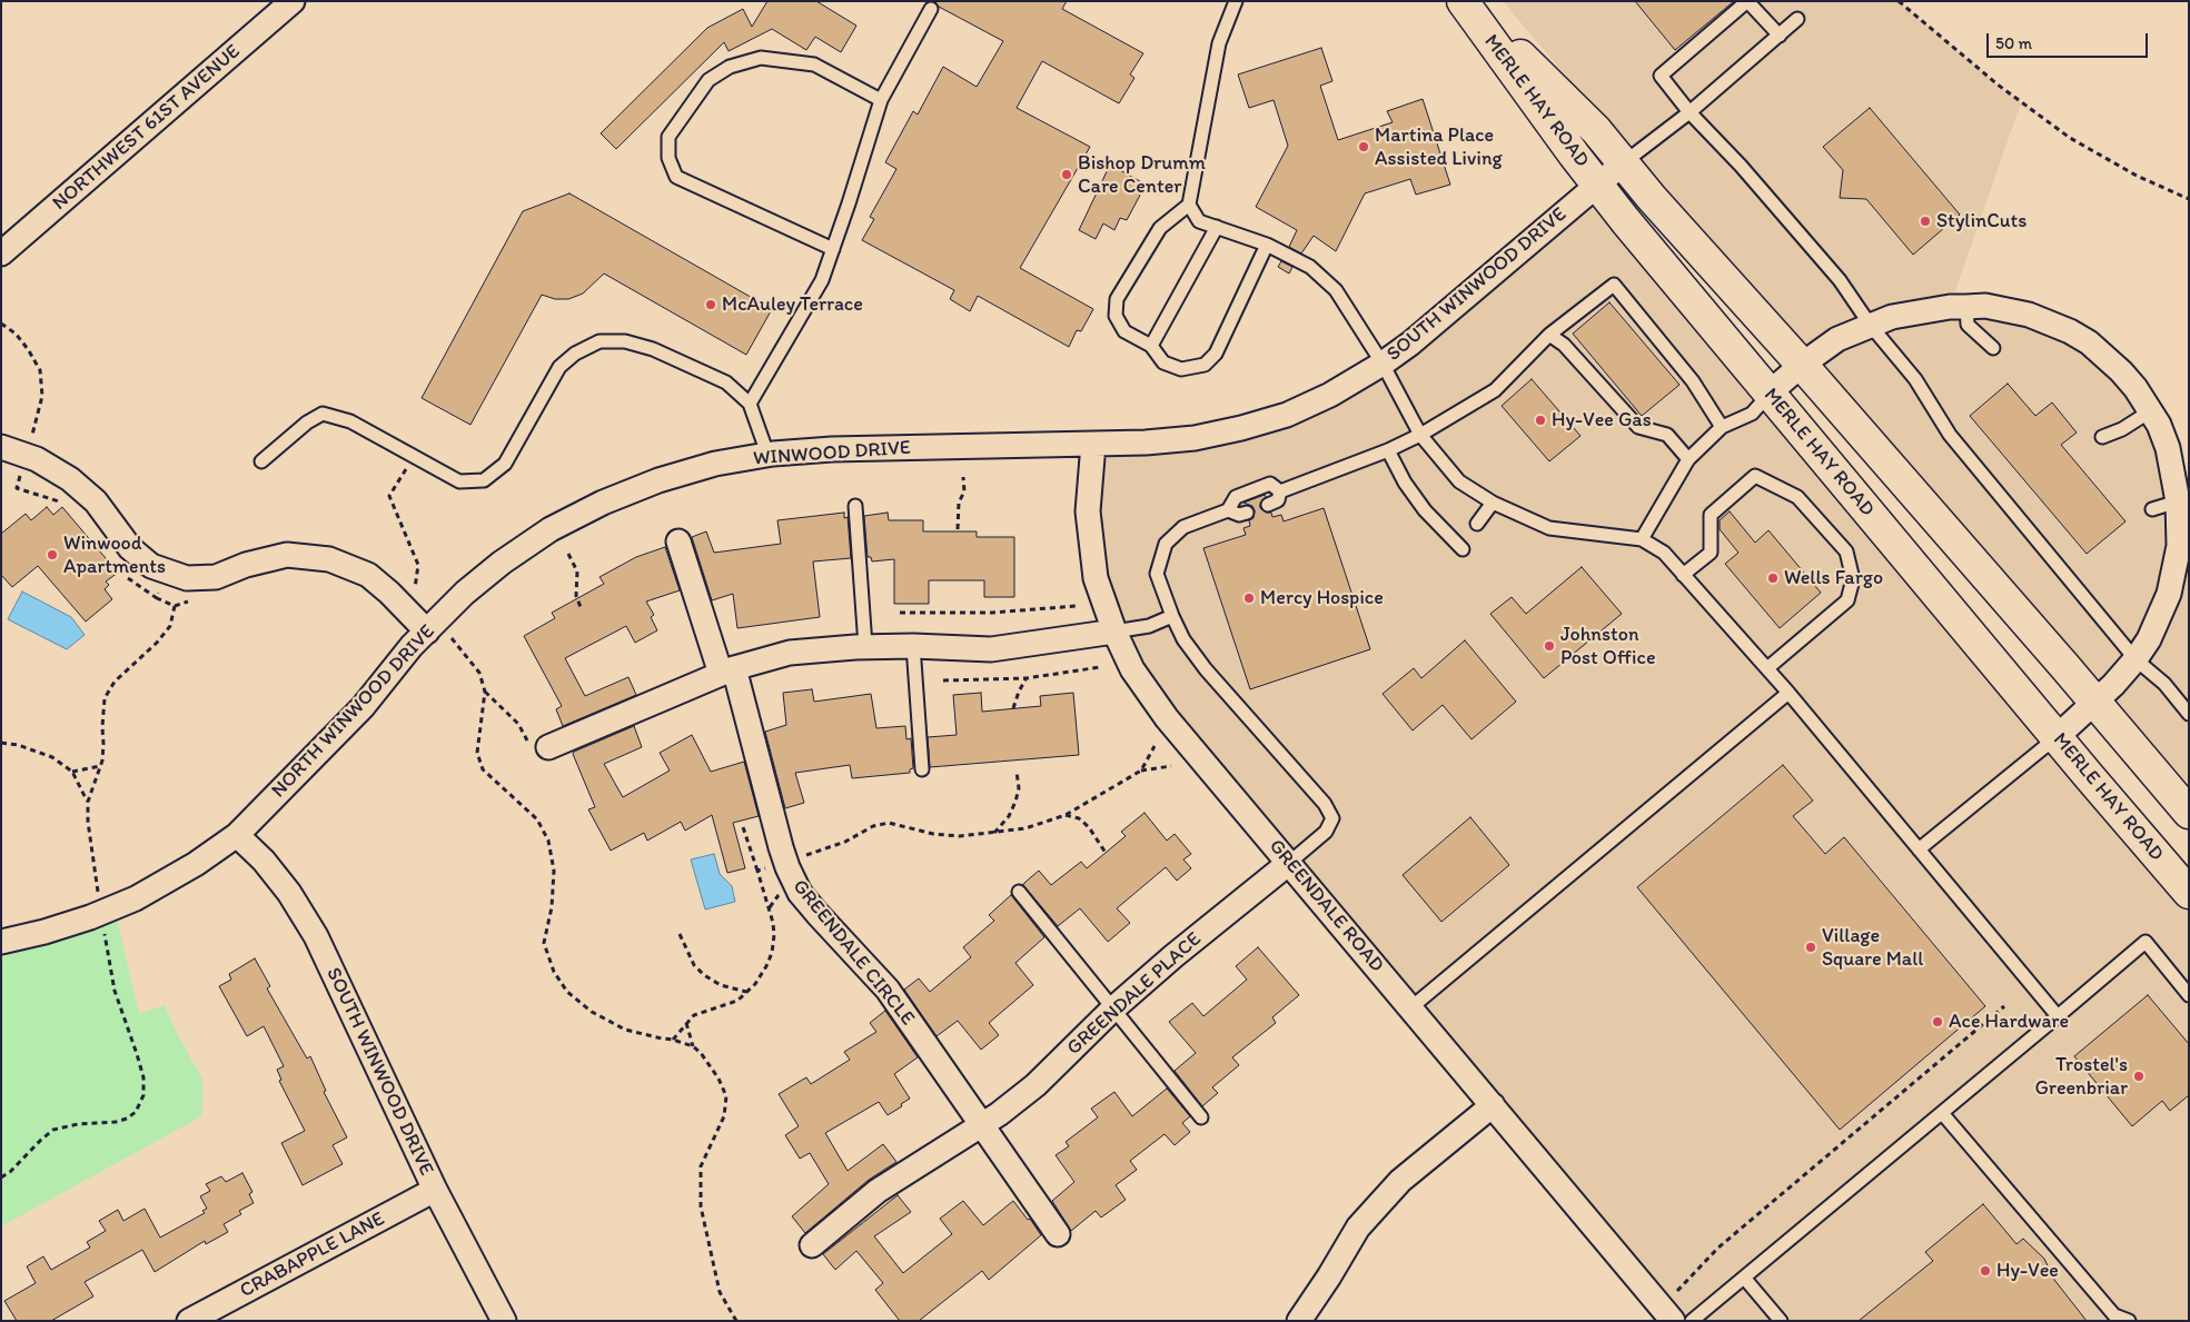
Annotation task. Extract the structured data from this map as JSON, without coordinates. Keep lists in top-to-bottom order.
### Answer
{
  "streets": {
    "main road": ["MERLE HAY ROAD"],
    "street": [
      "NORTHWEST 61ST AVENUE",
      "SOUTH WINWOOD DRIVE",
      "WINWOOD DRIVE",
      "NORTH WINWOOD DRIVE",
      "GREENDALE ROAD",
      "GREENDALE CIRCLE",
      "GREENDALE PLACE",
      "CRABAPPLE LANE"
    ]
  },
  "crossings": [
    ["MERLE HAY ROAD", "SOUTH WINWOOD DRIVE"],
    ["SOUTH WINWOOD DRIVE", "WINWOOD DRIVE"],
    ["SOUTH WINWOOD DRIVE", "NORTH WINWOOD DRIVE"],
    ["SOUTH WINWOOD DRIVE", "GREENDALE ROAD"],
    ["SOUTH WINWOOD DRIVE", "CRABAPPLE LANE"],
    ["WINWOOD DRIVE", "NORTH WINWOOD DRIVE"],
    ["GREENDALE ROAD", "GREENDALE PLACE"],
    ["GREENDALE CIRCLE", "GREENDALE PLACE"]
  ],
  "places": [
    "Martina Place Assisted Living",
    "Bishop Drumm Care Center",
    "StylinCuts",
    "McAuley Terrace",
    "Hy-Vee Gas",
    "Winwood Apartments",
    "Wells Fargo",
    "Mercy Hospice",
    "Johnston Post Office",
    "Village Square Mall",
    "Ace Hardware",
    "Trostel's Greenbriar",
    "Hy-Vee"
  ],
  "scale_bar": "50 m"
}
